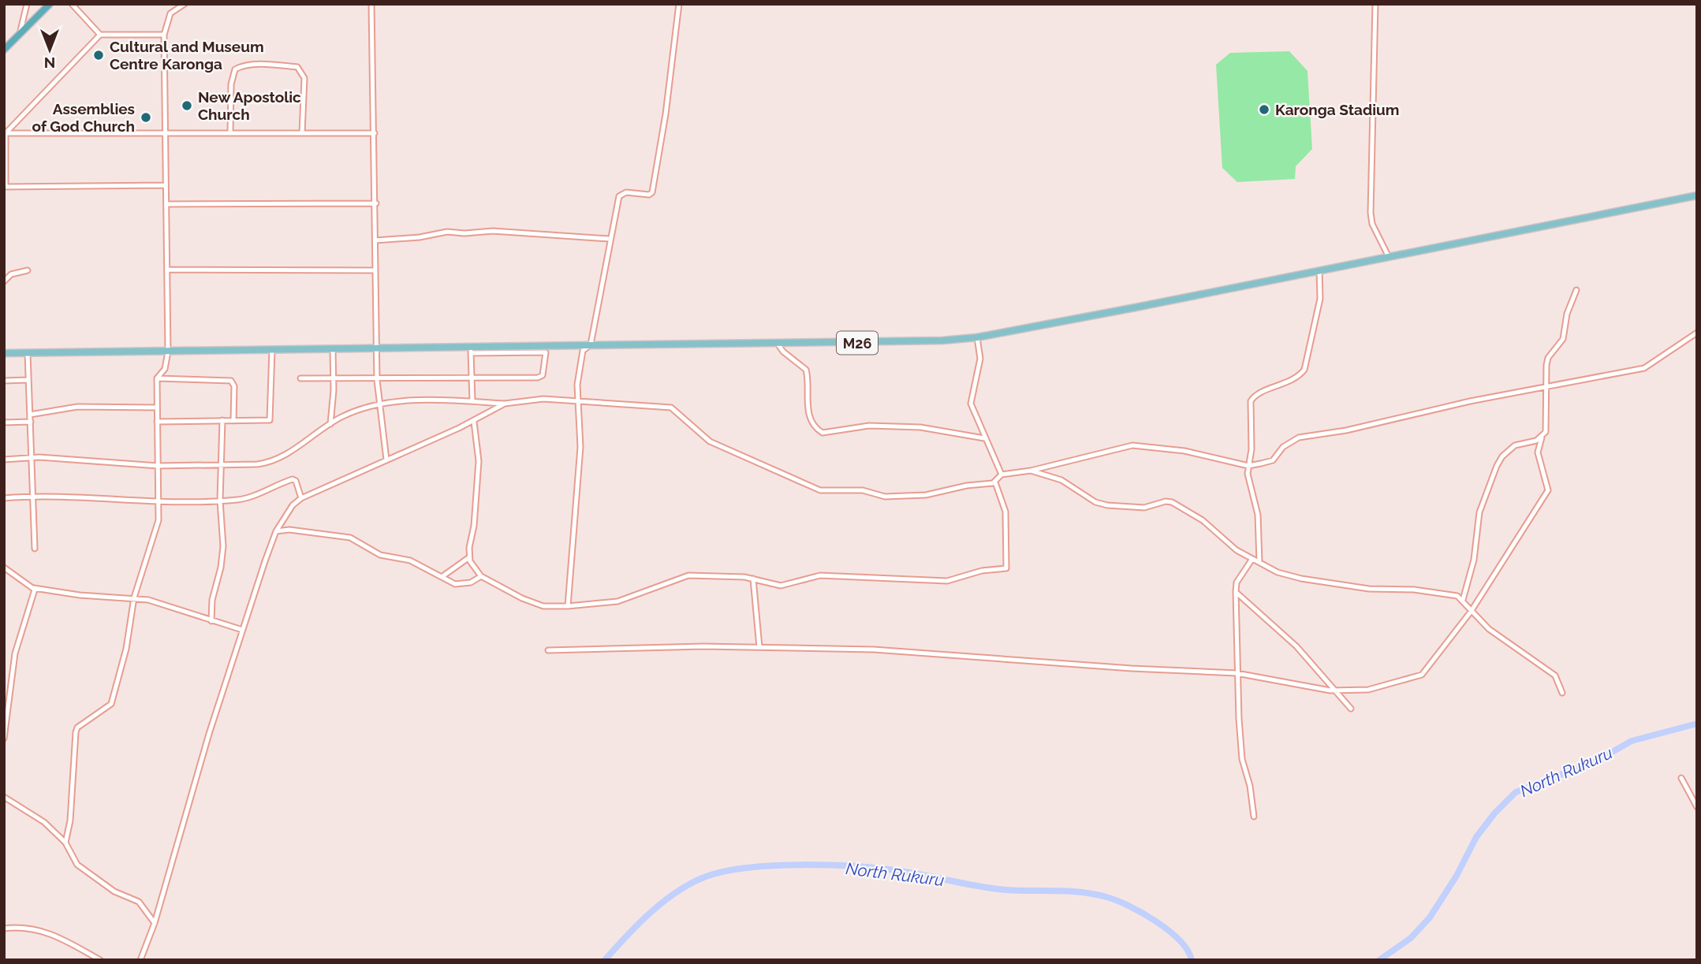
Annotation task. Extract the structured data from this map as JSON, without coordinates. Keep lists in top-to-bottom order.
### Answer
{
  "streets": {
    "main road": ["M26"]
  },
  "water": ["North Rukuru"],
  "places": [
    "Cultural and Museum Centre Karonga",
    "New Apostolic Church",
    "Karonga Stadium",
    "Assemblies of God Church"
  ],
  "north": "bottom"
}
